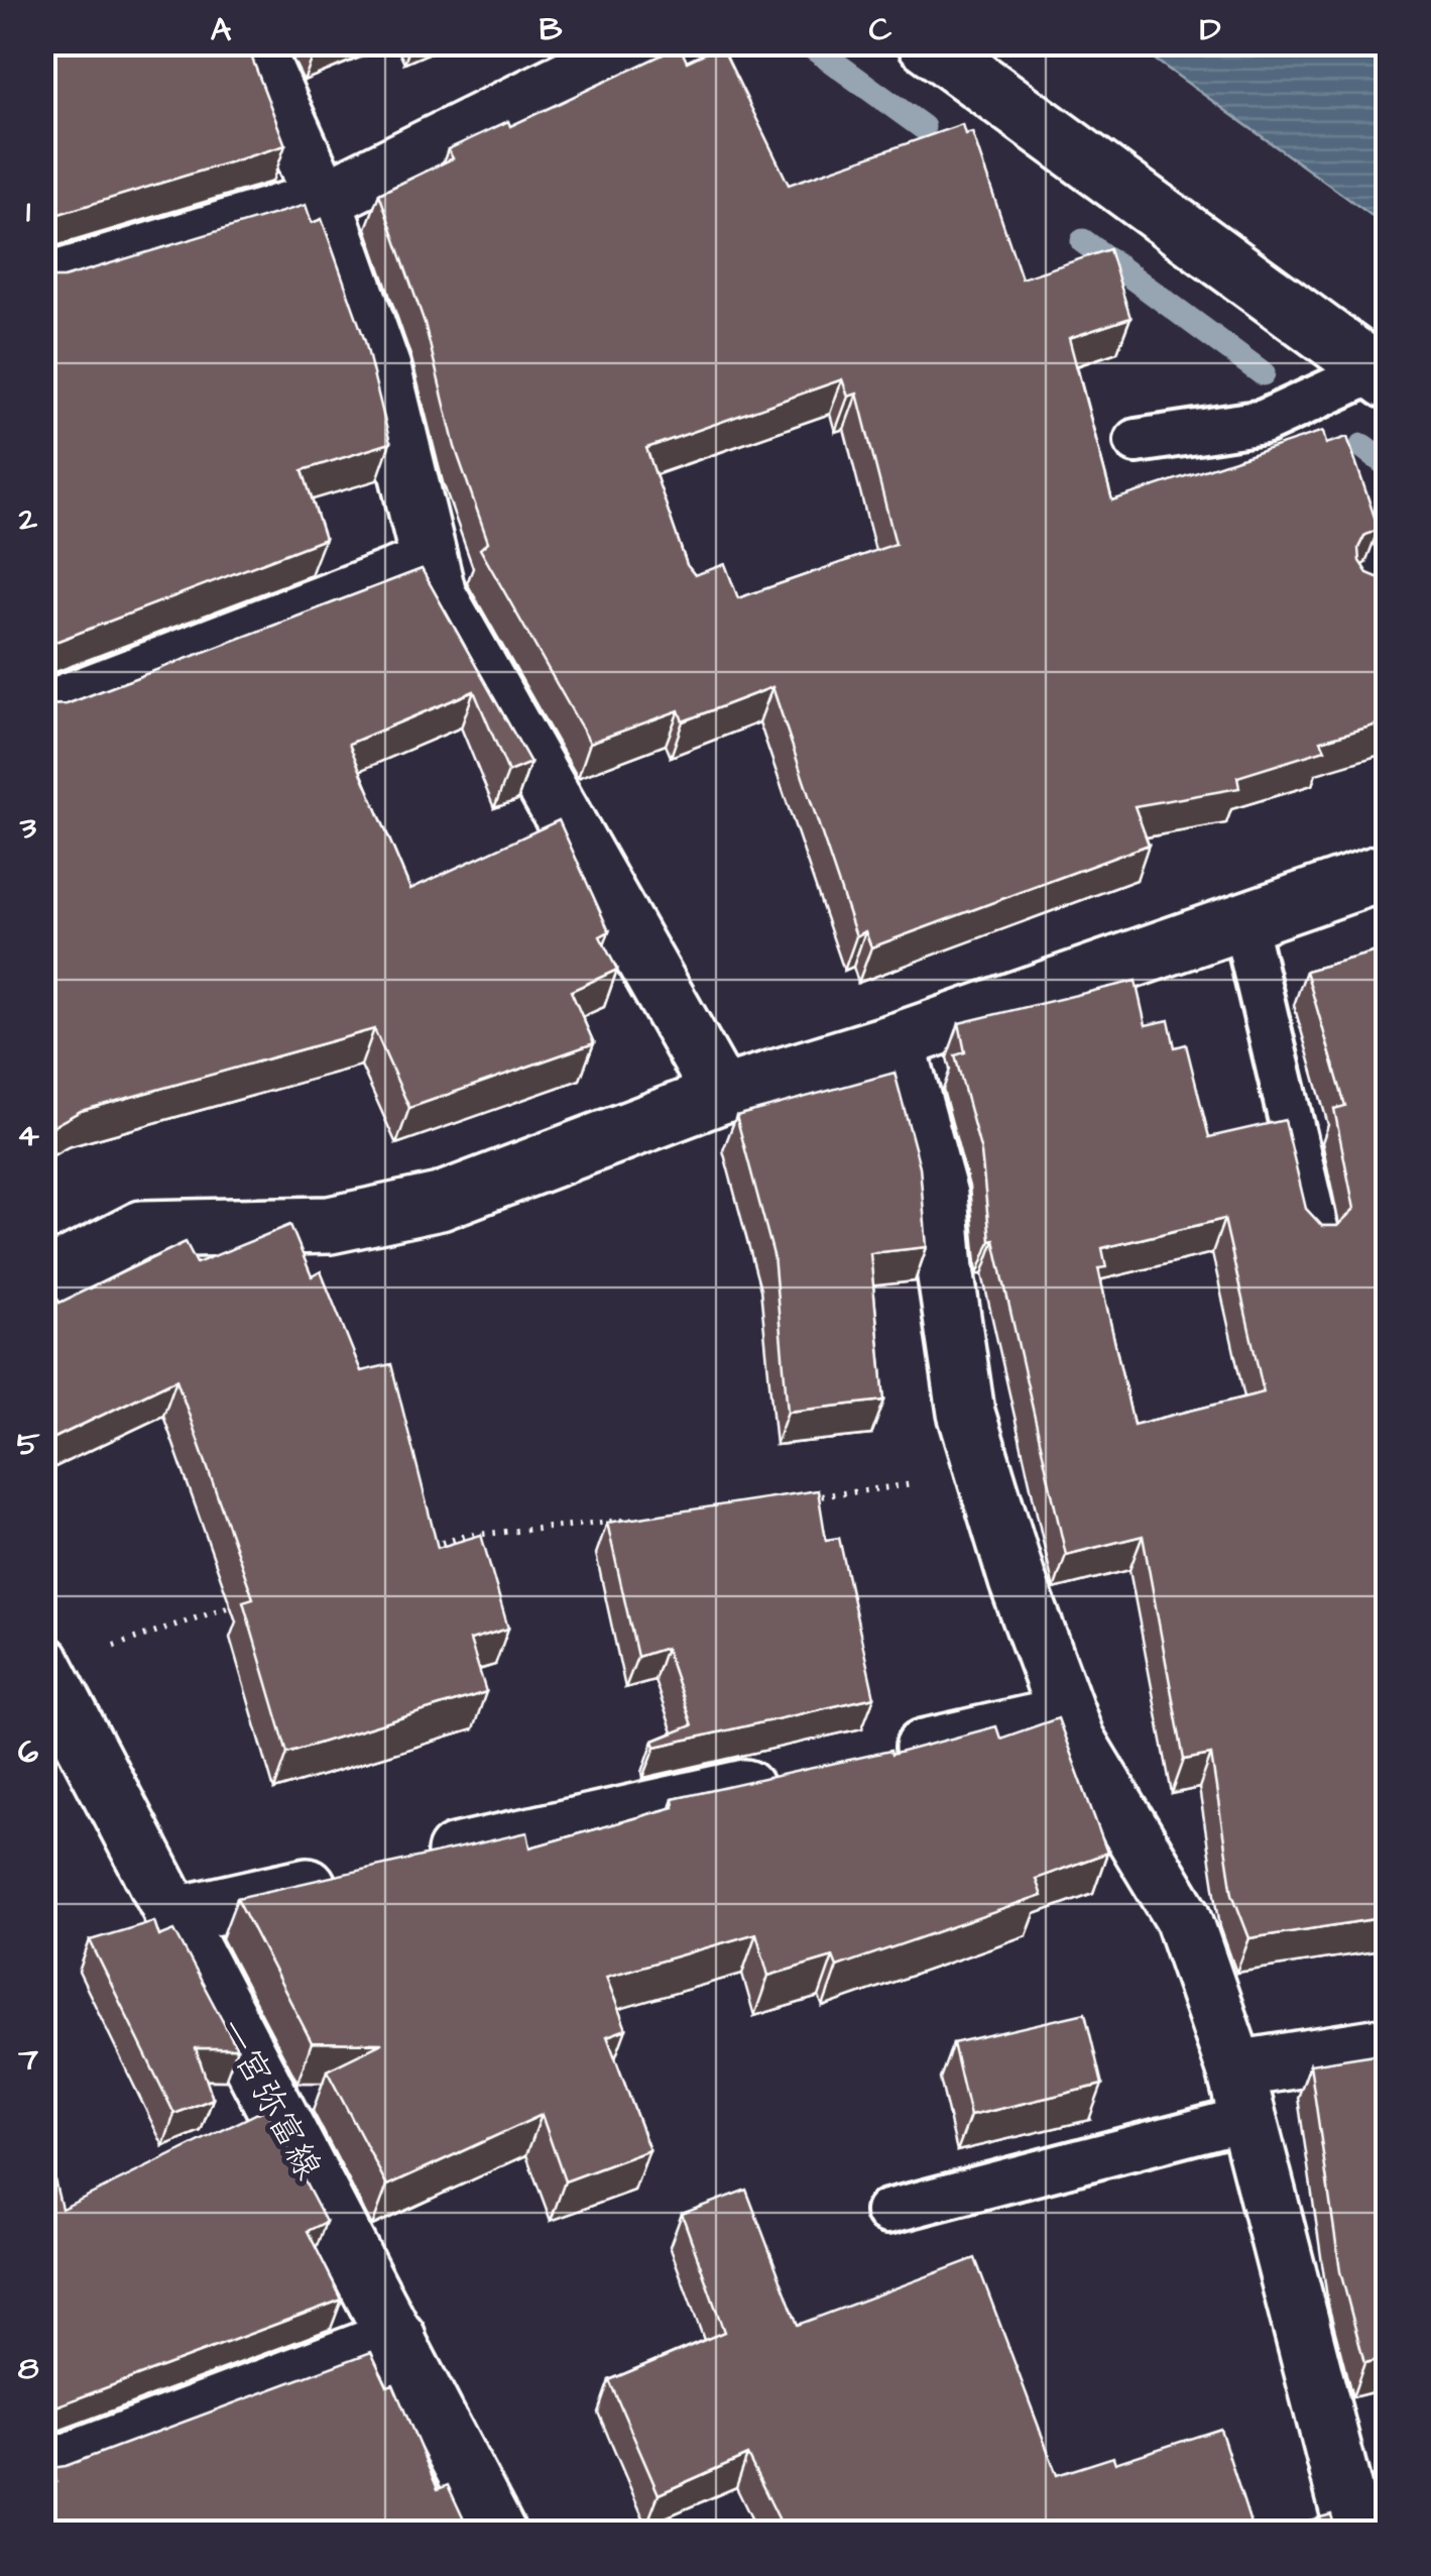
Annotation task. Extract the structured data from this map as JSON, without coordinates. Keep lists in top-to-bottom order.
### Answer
{
  "streets": {
    "street": ["一宮弥富線"]
  },
  "grid": {
    "columns": [
      "A",
      "B",
      "C",
      "D"
    ],
    "rows": [
      "1",
      "2",
      "3",
      "4",
      "5",
      "6",
      "7",
      "8"
    ]
  }
}
